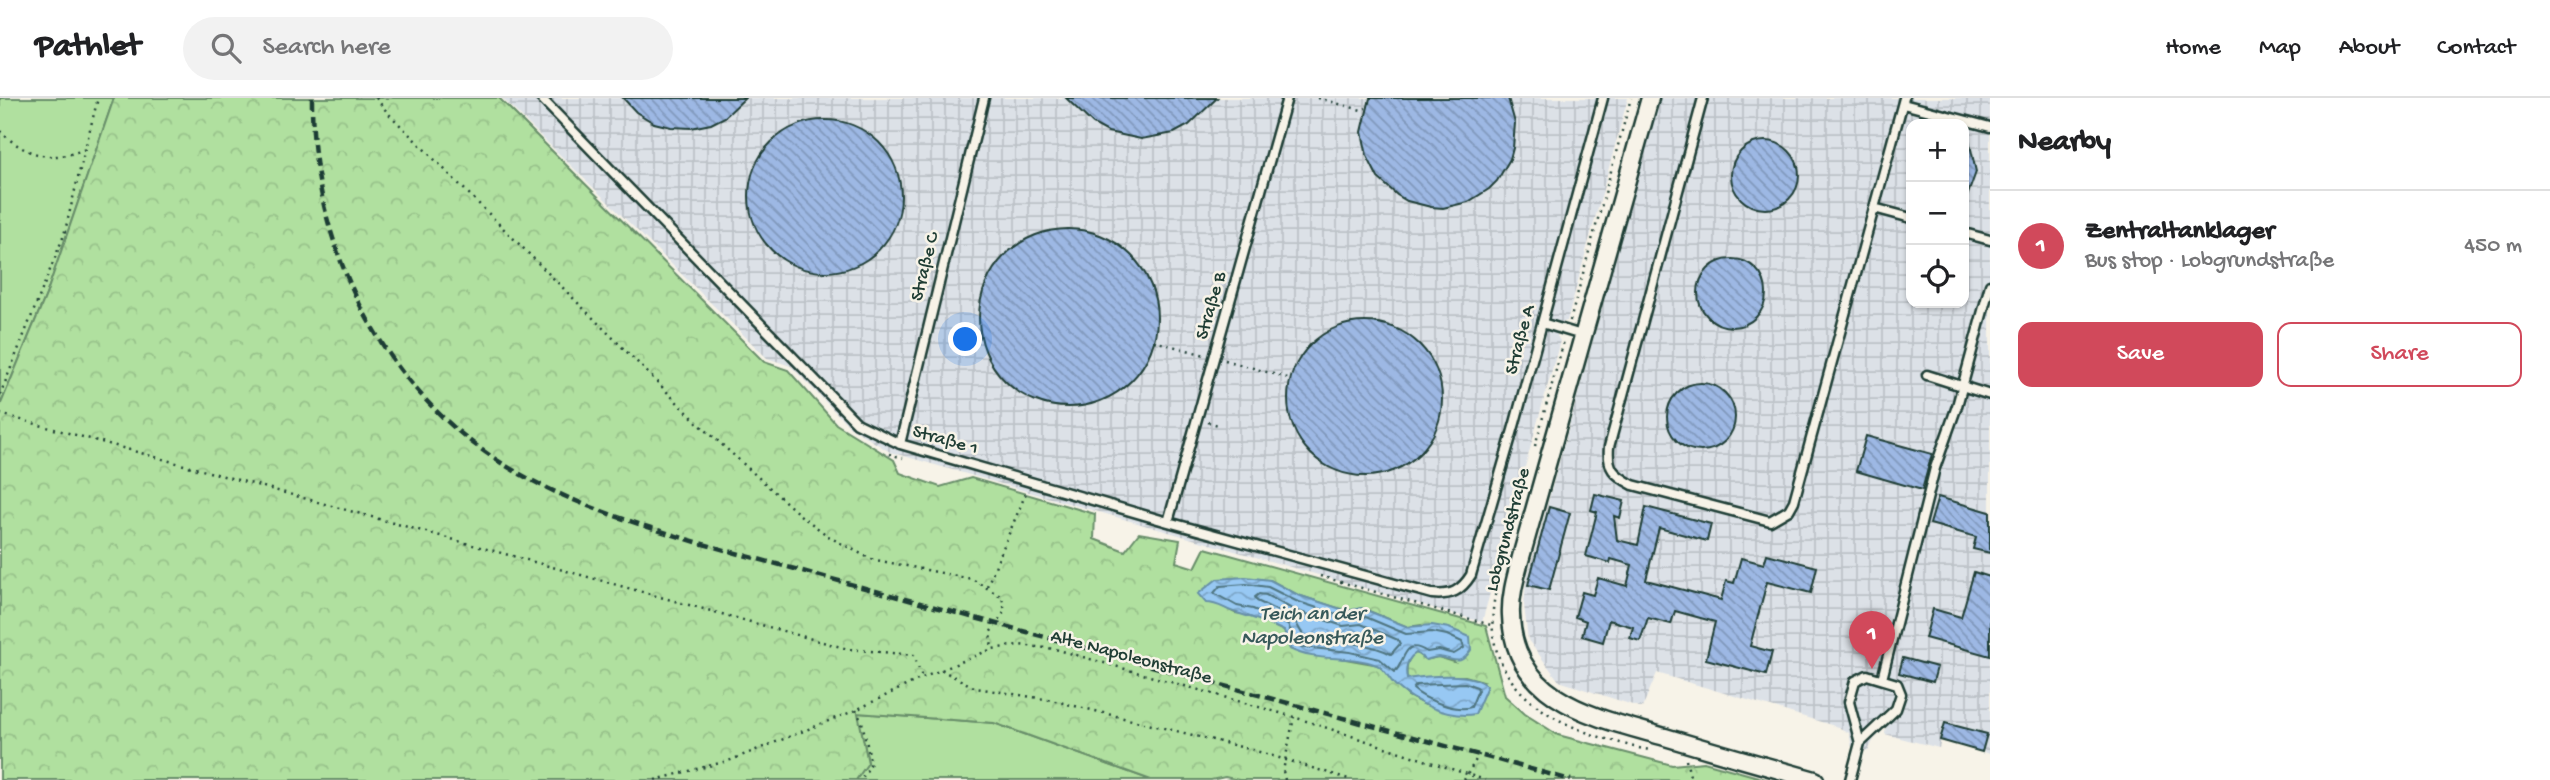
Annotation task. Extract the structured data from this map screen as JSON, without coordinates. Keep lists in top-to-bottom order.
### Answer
{
  "streets": {
    "street": ["Lobgrundstraße"],
    "lane": [
      "Straße C",
      "Straße B",
      "Straße A",
      "Straße 1"
    ],
    "path": ["Alte Napoleonstraße"]
  },
  "crossings": [
    ["Straße C", "Straße 1"],
    ["Straße B", "Straße 1"],
    ["Straße A", "Straße 1"]
  ],
  "water": ["Teich an der Napoleonstraße"],
  "page": {
    "header": "Pathlet",
    "search": "Search here",
    "nav": [
      "Home",
      "Map",
      "About",
      "Contact"
    ],
    "heading": "Nearby",
    "map_buttons": ["+", "−"],
    "list": [
      {
        "mark": "1",
        "name": "Zentraltanklager",
        "note": "Bus stop · Lobgrundstraße",
        "value": "450 m"
      }
    ],
    "buttons": ["Save", "Share"],
    "pins": "1"
  }
}
